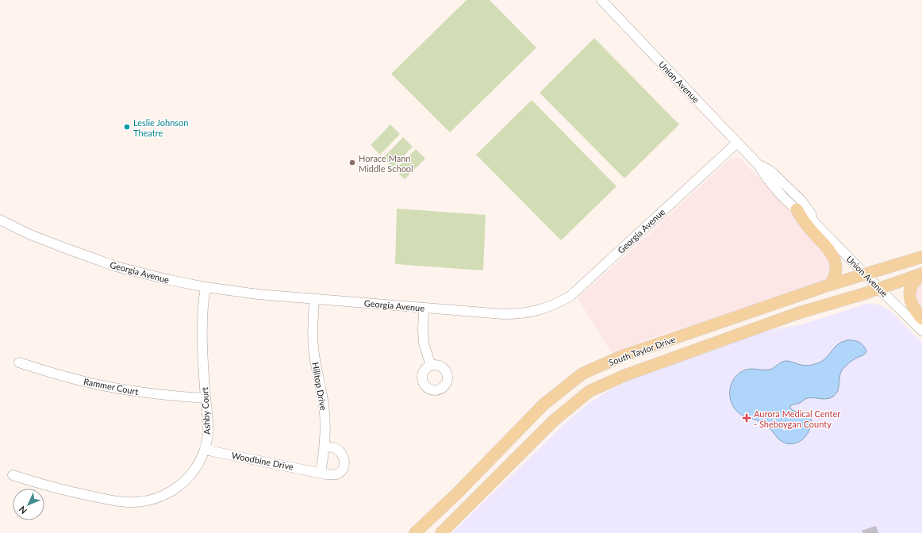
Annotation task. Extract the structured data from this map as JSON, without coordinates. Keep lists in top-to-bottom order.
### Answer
{
  "streets": {
    "main road": ["South Taylor Drive"],
    "street": [
      "Union Avenue",
      "Georgia Avenue",
      "Rammer Court",
      "Hilltop Drive",
      "Ashby Court",
      "Woodbine Drive"
    ]
  },
  "crossings": [
    ["Union Avenue", "Georgia Avenue"],
    ["Union Avenue", "South Taylor Drive"],
    ["Georgia Avenue", "Hilltop Drive"],
    ["Georgia Avenue", "Ashby Court"],
    ["Rammer Court", "Ashby Court"],
    ["Hilltop Drive", "Woodbine Drive"],
    ["Ashby Court", "Woodbine Drive"]
  ],
  "places": {
    "other": ["Leslie Johnson Theatre", "Horace Mann Middle School"],
    "health": ["Aurora Medical Center - Sheboygan County"]
  },
  "north": "bottom left"
}
